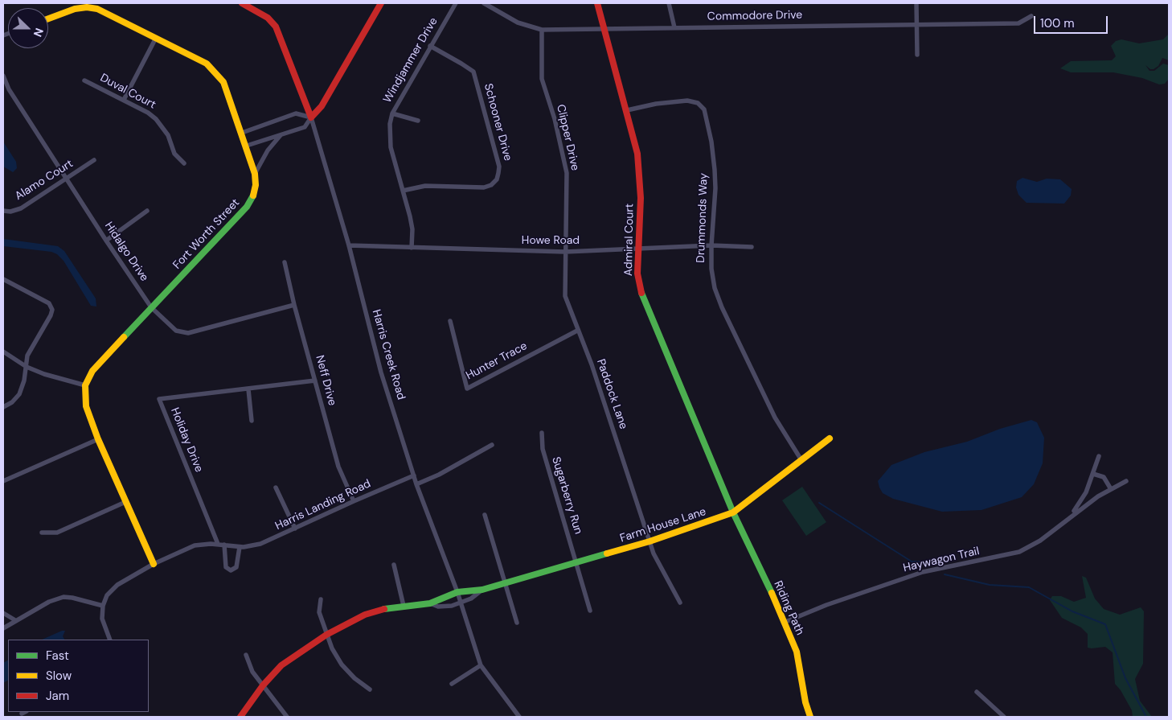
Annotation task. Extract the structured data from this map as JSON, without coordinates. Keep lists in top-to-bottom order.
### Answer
{
  "streets": {
    "street": [
      "Commodore Drive",
      "Windjammer Drive",
      "Duval Court",
      "Schooner Drive",
      "Clipper Drive",
      "Alamo Court",
      "Drummonds Way",
      "Fort Worth Street",
      "Admiral Court",
      "Howe Road",
      "Hidalgo Drive",
      "Harris Creek Road",
      "Hunter Trace",
      "Neff Drive",
      "Paddock Lane",
      "Holiday Drive",
      "Sugarberry Run",
      "Harris Landing Road",
      "Farm House Lane",
      "Haywagon Trail",
      "Riding Path"
    ]
  },
  "crossings": [
    ["Commodore Drive", "Clipper Drive"],
    ["Commodore Drive", "Admiral Court"],
    ["Windjammer Drive", "Schooner Drive"],
    ["Windjammer Drive", "Howe Road"],
    ["Clipper Drive", "Howe Road"],
    ["Clipper Drive", "Paddock Lane"],
    ["Alamo Court", "Hidalgo Drive"],
    ["Drummonds Way", "Admiral Court"],
    ["Drummonds Way", "Howe Road"],
    ["Drummonds Way", "Farm House Lane"],
    ["Fort Worth Street", "Hidalgo Drive"],
    ["Admiral Court", "Howe Road"],
    ["Admiral Court", "Farm House Lane"],
    ["Admiral Court", "Riding Path"],
    ["Howe Road", "Harris Creek Road"],
    ["Howe Road", "Paddock Lane"],
    ["Hidalgo Drive", "Neff Drive"],
    ["Harris Creek Road", "Harris Landing Road"],
    ["Harris Creek Road", "Farm House Lane"],
    ["Hunter Trace", "Paddock Lane"],
    ["Neff Drive", "Holiday Drive"],
    ["Neff Drive", "Harris Landing Road"],
    ["Paddock Lane", "Farm House Lane"],
    ["Holiday Drive", "Harris Landing Road"],
    ["Sugarberry Run", "Farm House Lane"],
    ["Farm House Lane", "Riding Path"],
    ["Haywagon Trail", "Riding Path"]
  ],
  "legend": ["Fast", "Slow", "Jam"],
  "scale_bar": "100 m",
  "north": "right"
}
